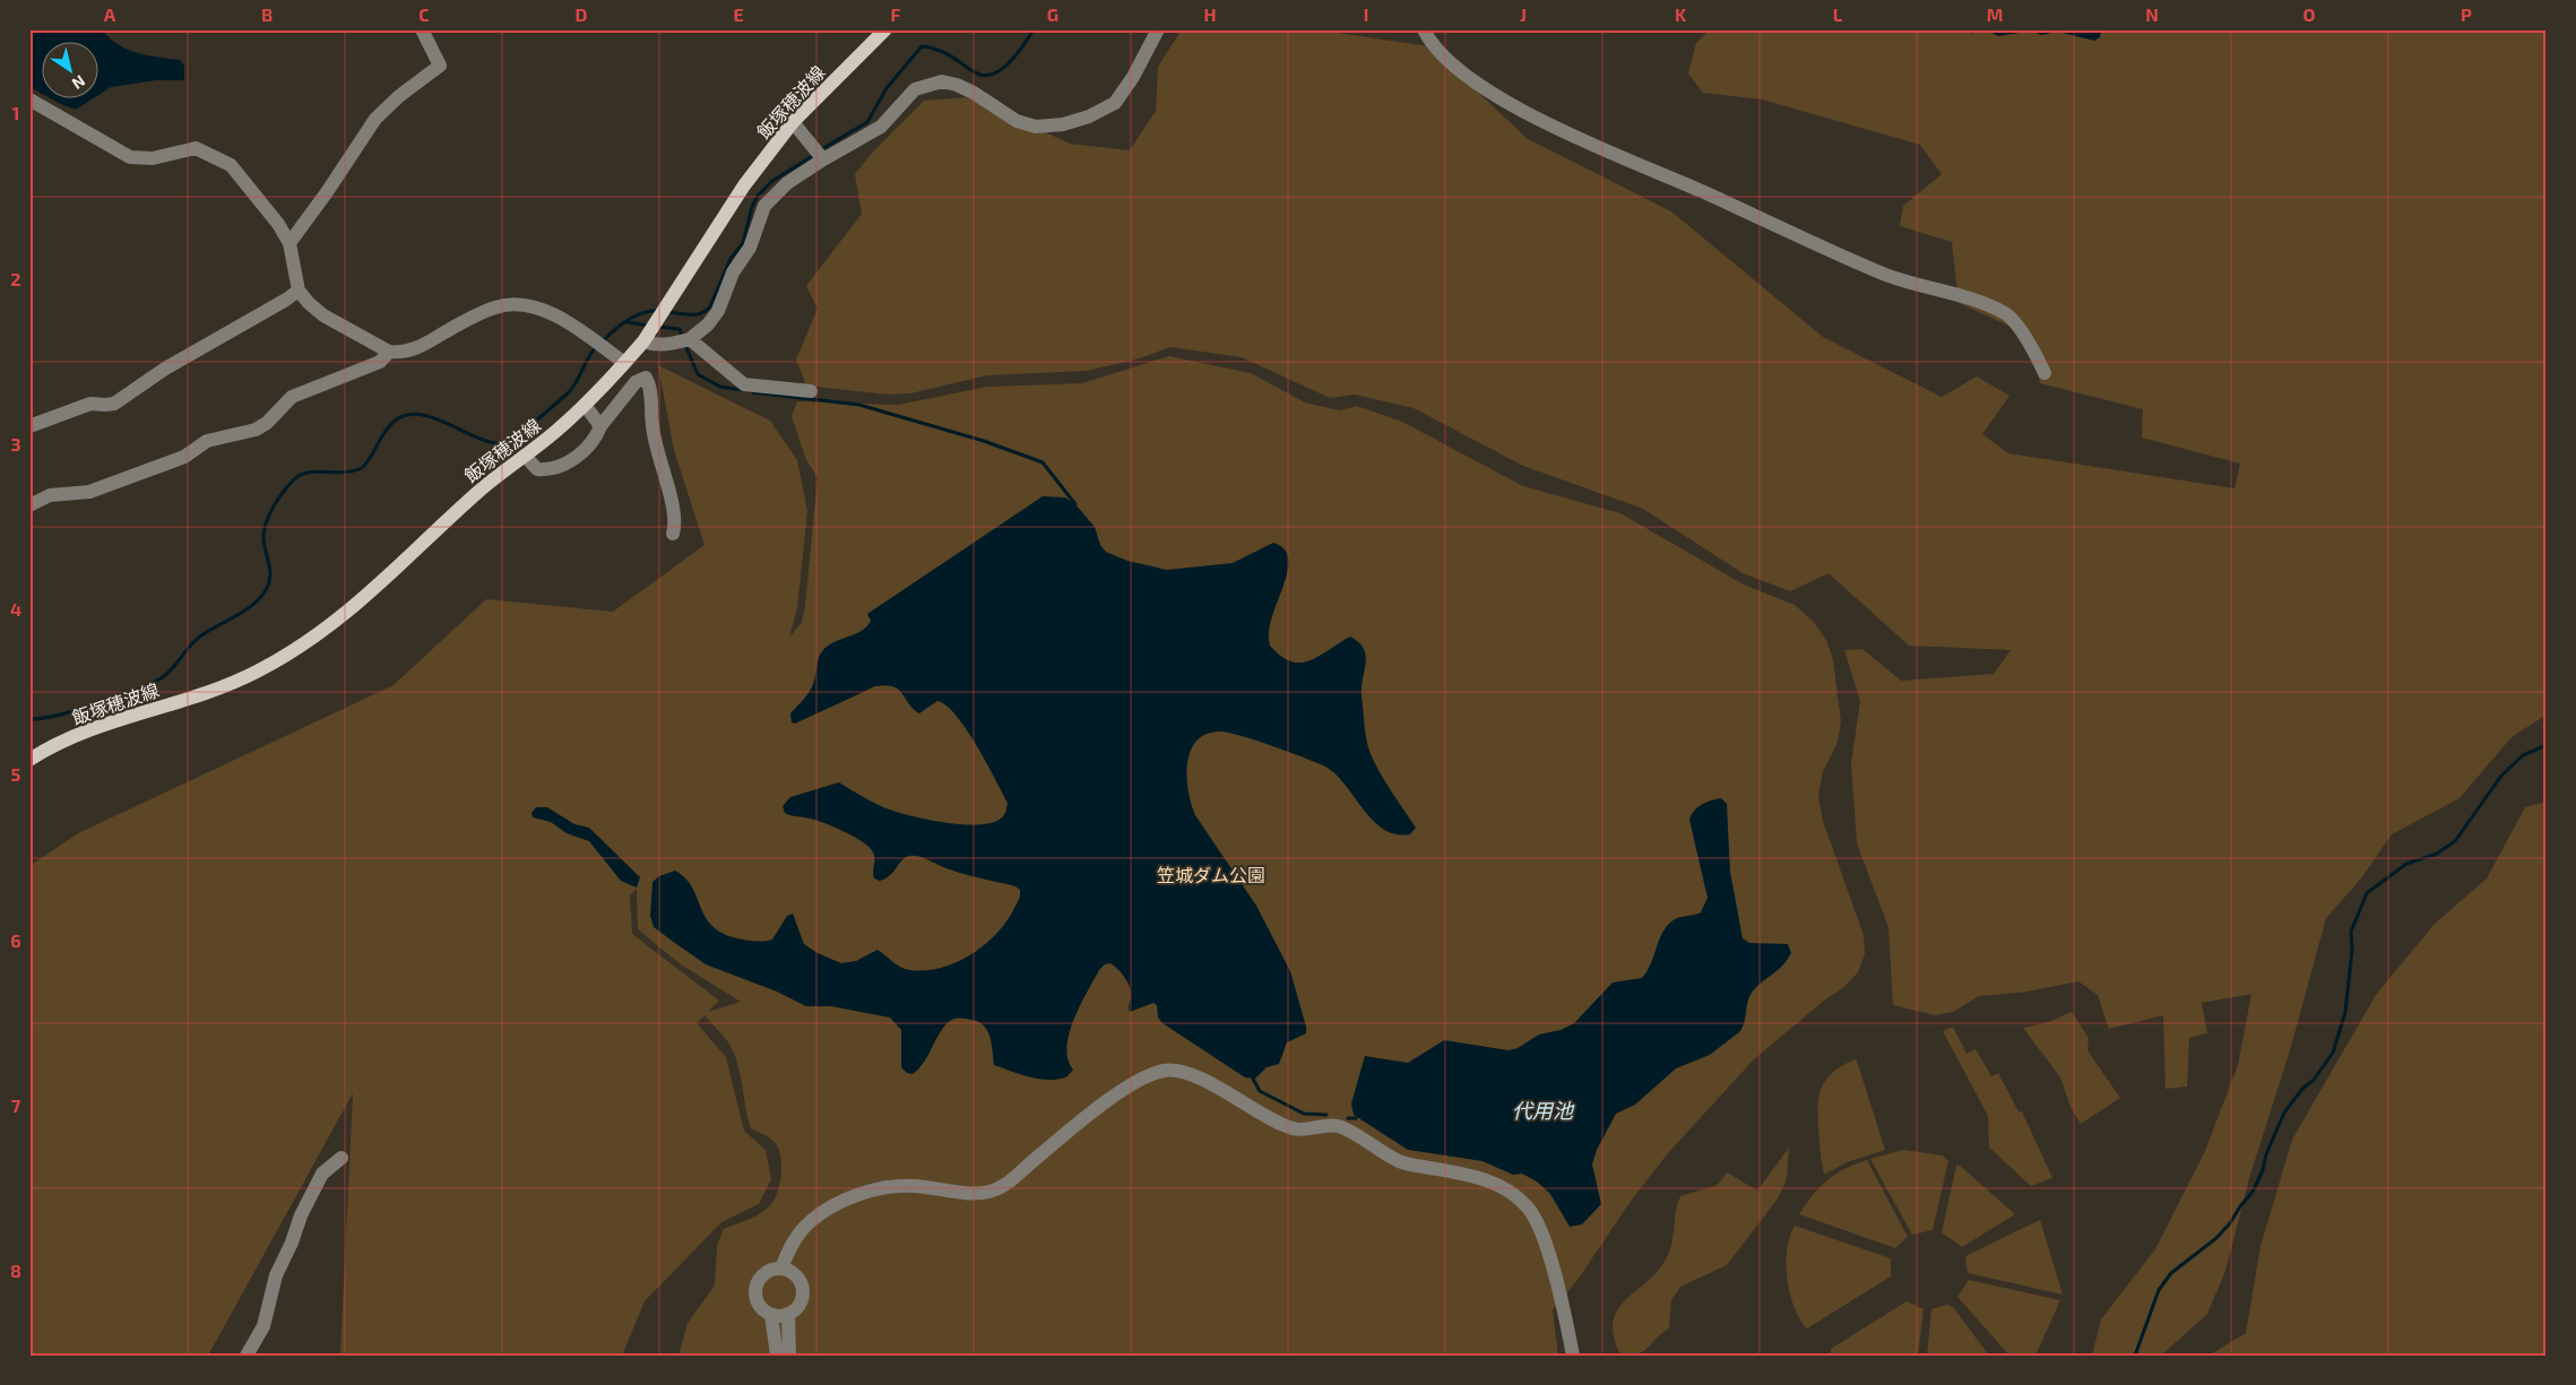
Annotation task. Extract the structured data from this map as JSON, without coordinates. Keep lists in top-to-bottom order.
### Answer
{
  "streets": {
    "main road": ["飯塚穂波線"]
  },
  "water": ["代用池"],
  "parks": ["笠城ダム公園"],
  "north": "bottom right",
  "grid": {
    "columns": [
      "A",
      "B",
      "C",
      "D",
      "E",
      "F",
      "G",
      "H",
      "I",
      "J",
      "K",
      "L",
      "M",
      "N",
      "O",
      "P"
    ],
    "rows": [
      "1",
      "2",
      "3",
      "4",
      "5",
      "6",
      "7",
      "8"
    ]
  }
}
